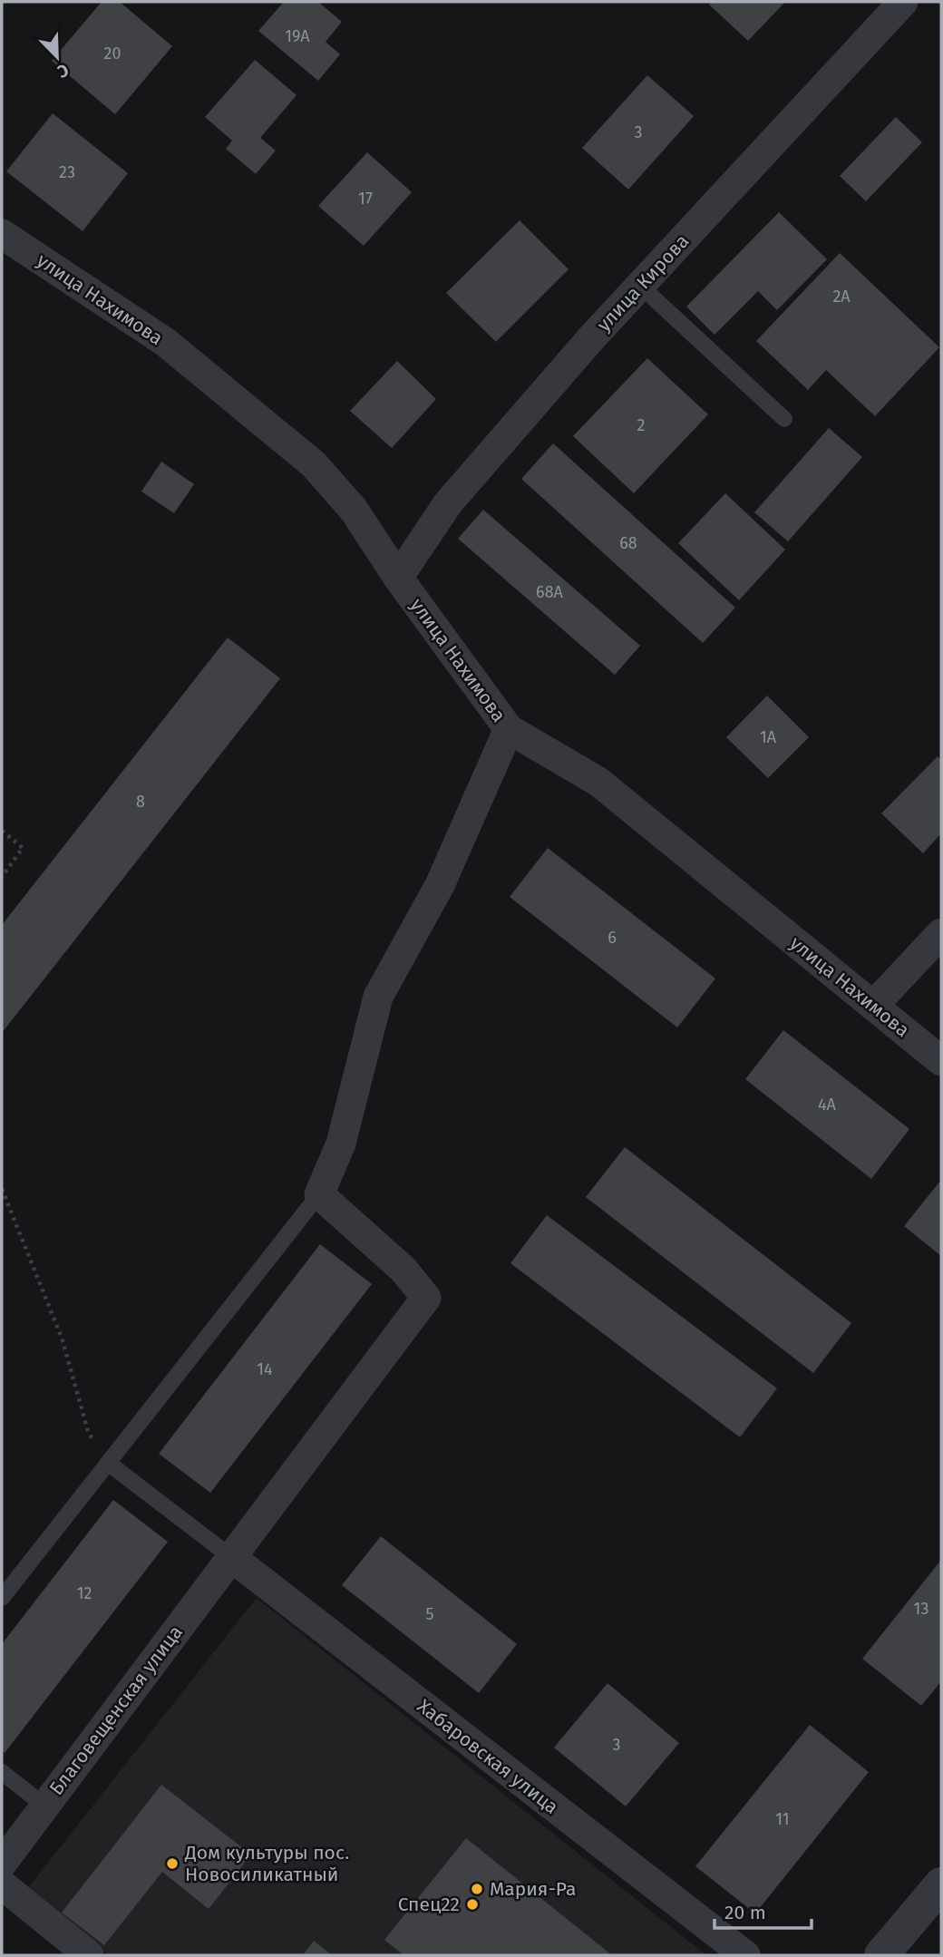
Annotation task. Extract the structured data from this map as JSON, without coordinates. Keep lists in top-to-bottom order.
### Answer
{
  "streets": {
    "street": [
      "улица Кирова",
      "улица Нахимова",
      "Благовещенская улица",
      "Хабаровская улица"
    ]
  },
  "crossings": [
    ["улица Кирова", "улица Нахимова"],
    ["Благовещенская улица", "Хабаровская улица"]
  ],
  "places": ["Дом культуры пос. Новосиликатный", "Мария-Ра", "Спец22"],
  "house_numbers": [
    "19А",
    "20",
    "3",
    "23",
    "17",
    "2А",
    "2",
    "68",
    "68А",
    "1А",
    "8",
    "6",
    "4А",
    "14",
    "12",
    "13",
    "5",
    "3",
    "11"
  ],
  "scale_bar": "20 m",
  "north": "bottom right"
}
